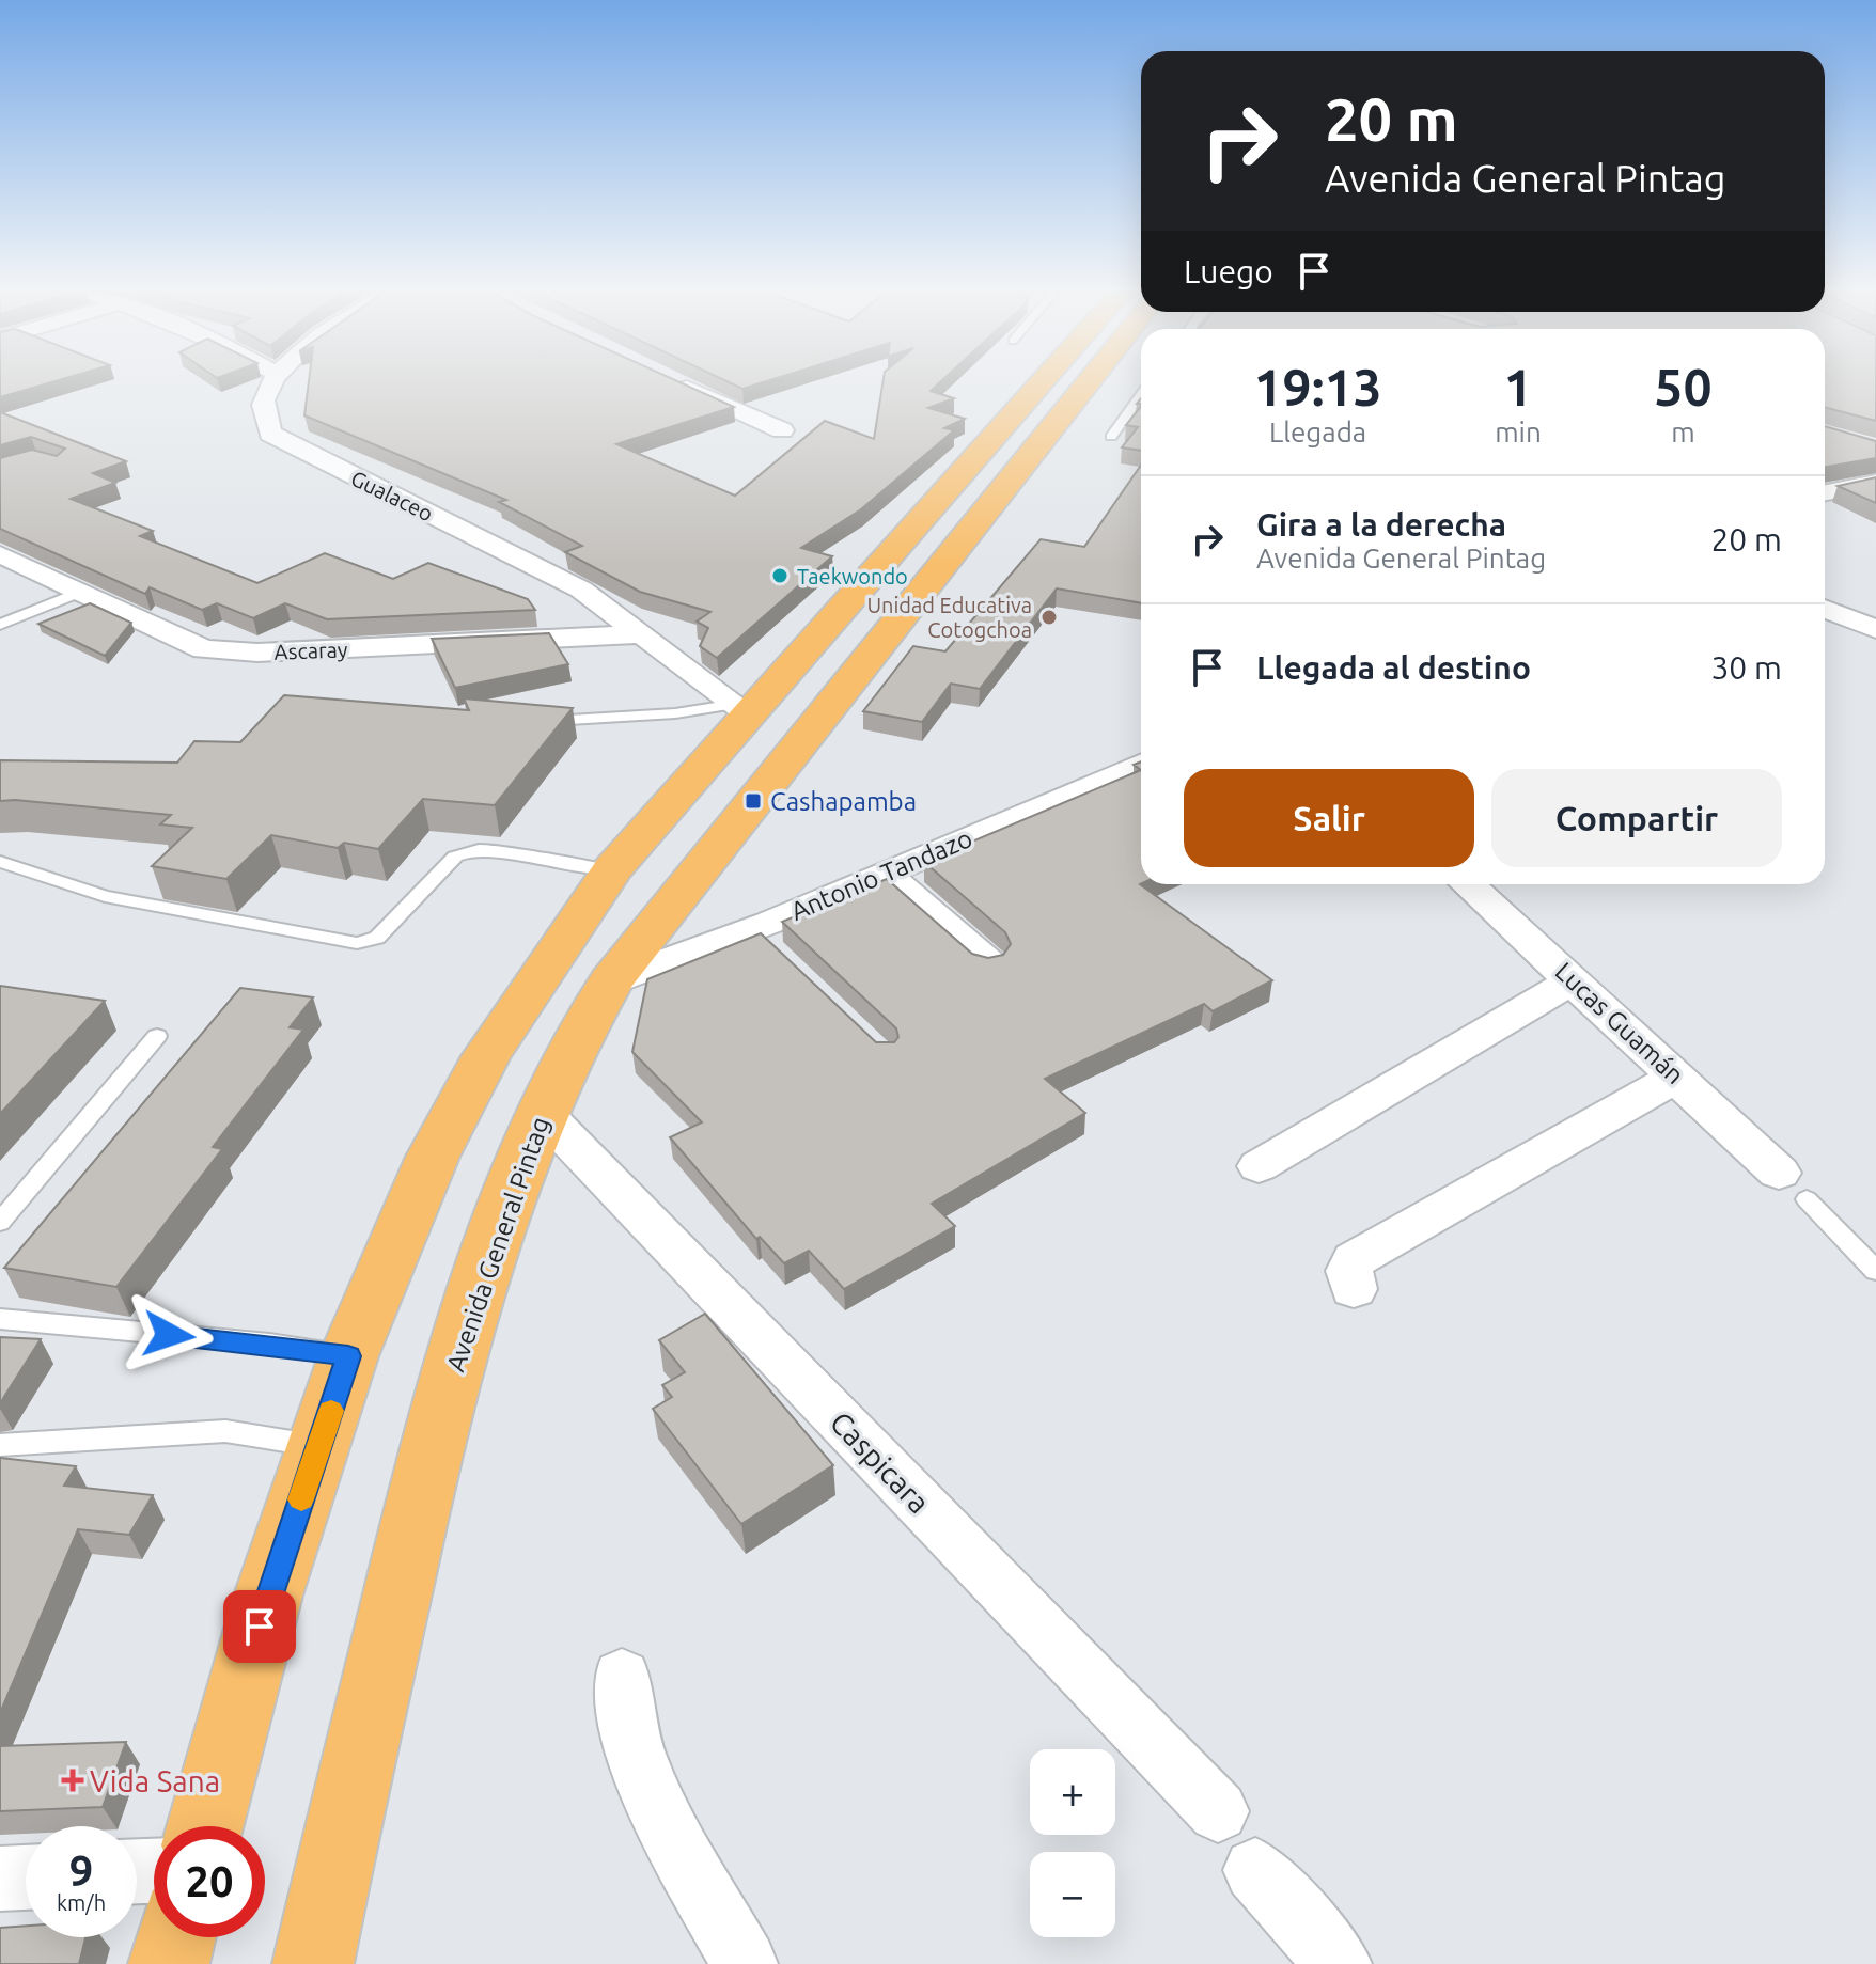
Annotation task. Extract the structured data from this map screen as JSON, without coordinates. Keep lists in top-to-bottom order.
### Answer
{
  "streets": {
    "highway": ["Avenida General Pintag"],
    "street": [
      "Gualaceo",
      "Ascaray",
      "Antonio Tandazo",
      "Lucas Guamán",
      "Caspicara"
    ]
  },
  "crossings": [
    ["Gualaceo", "Ascaray"],
    ["Antonio Tandazo", "Avenida General Pintag"],
    ["Avenida General Pintag", "Caspicara"]
  ],
  "places": {
    "other": ["Taekwondo", "Unidad Educativa Cotogchoa"],
    "transit": ["Cashapamba"],
    "health": ["Vida Sana"]
  },
  "page": {
    "turn": ["20 m", "Avenida General Pintag"],
    "then": "Luego",
    "eta": [
      "19:13",
      "Llegada",
      "1",
      "min",
      "50",
      "m"
    ],
    "list": [
      {
        "name": "Gira a la derecha",
        "note": "Avenida General Pintag",
        "value": "20 m"
      },
      {
        "name": "Llegada al destino",
        "value": "30 m"
      }
    ],
    "buttons": ["Salir", "Compartir"],
    "map_buttons": ["+", "−"],
    "speed": "9 km/h",
    "limit": "20"
  }
}
